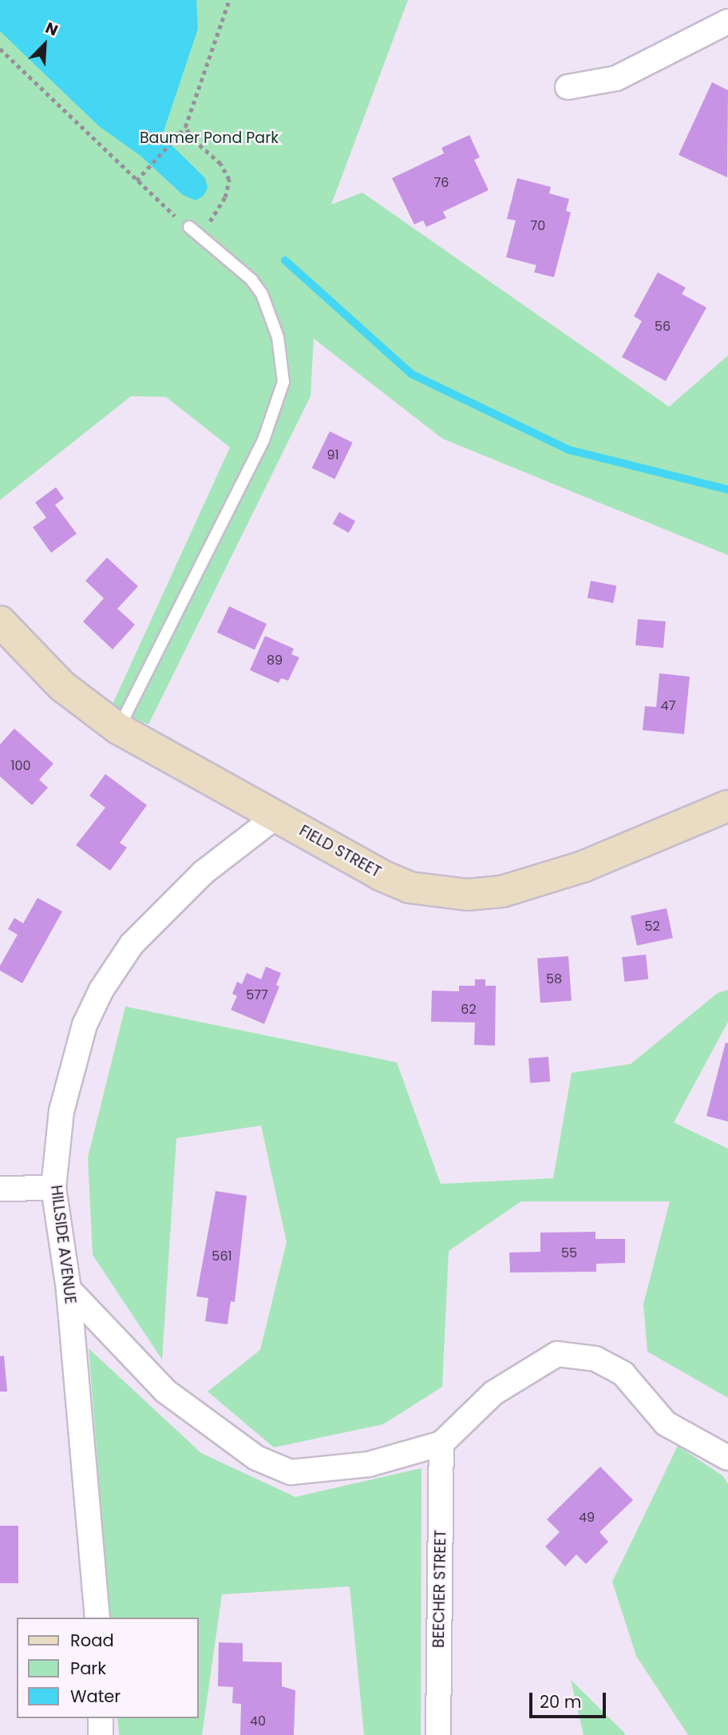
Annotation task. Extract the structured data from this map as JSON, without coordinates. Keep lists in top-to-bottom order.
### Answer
{
  "streets": {
    "street": ["FIELD STREET", "HILLSIDE AVENUE", "BEECHER STREET"]
  },
  "crossings": [
    ["FIELD STREET", "HILLSIDE AVENUE"]
  ],
  "parks": ["Baumer Pond Park"],
  "house_numbers": [
    "76",
    "70",
    "56",
    "91",
    "89",
    "47",
    "100",
    "52",
    "58",
    "577",
    "62",
    "55",
    "561",
    "49",
    "40"
  ],
  "legend": ["Road", "Park", "Water"],
  "scale_bar": "20 m",
  "north": "top right"
}
